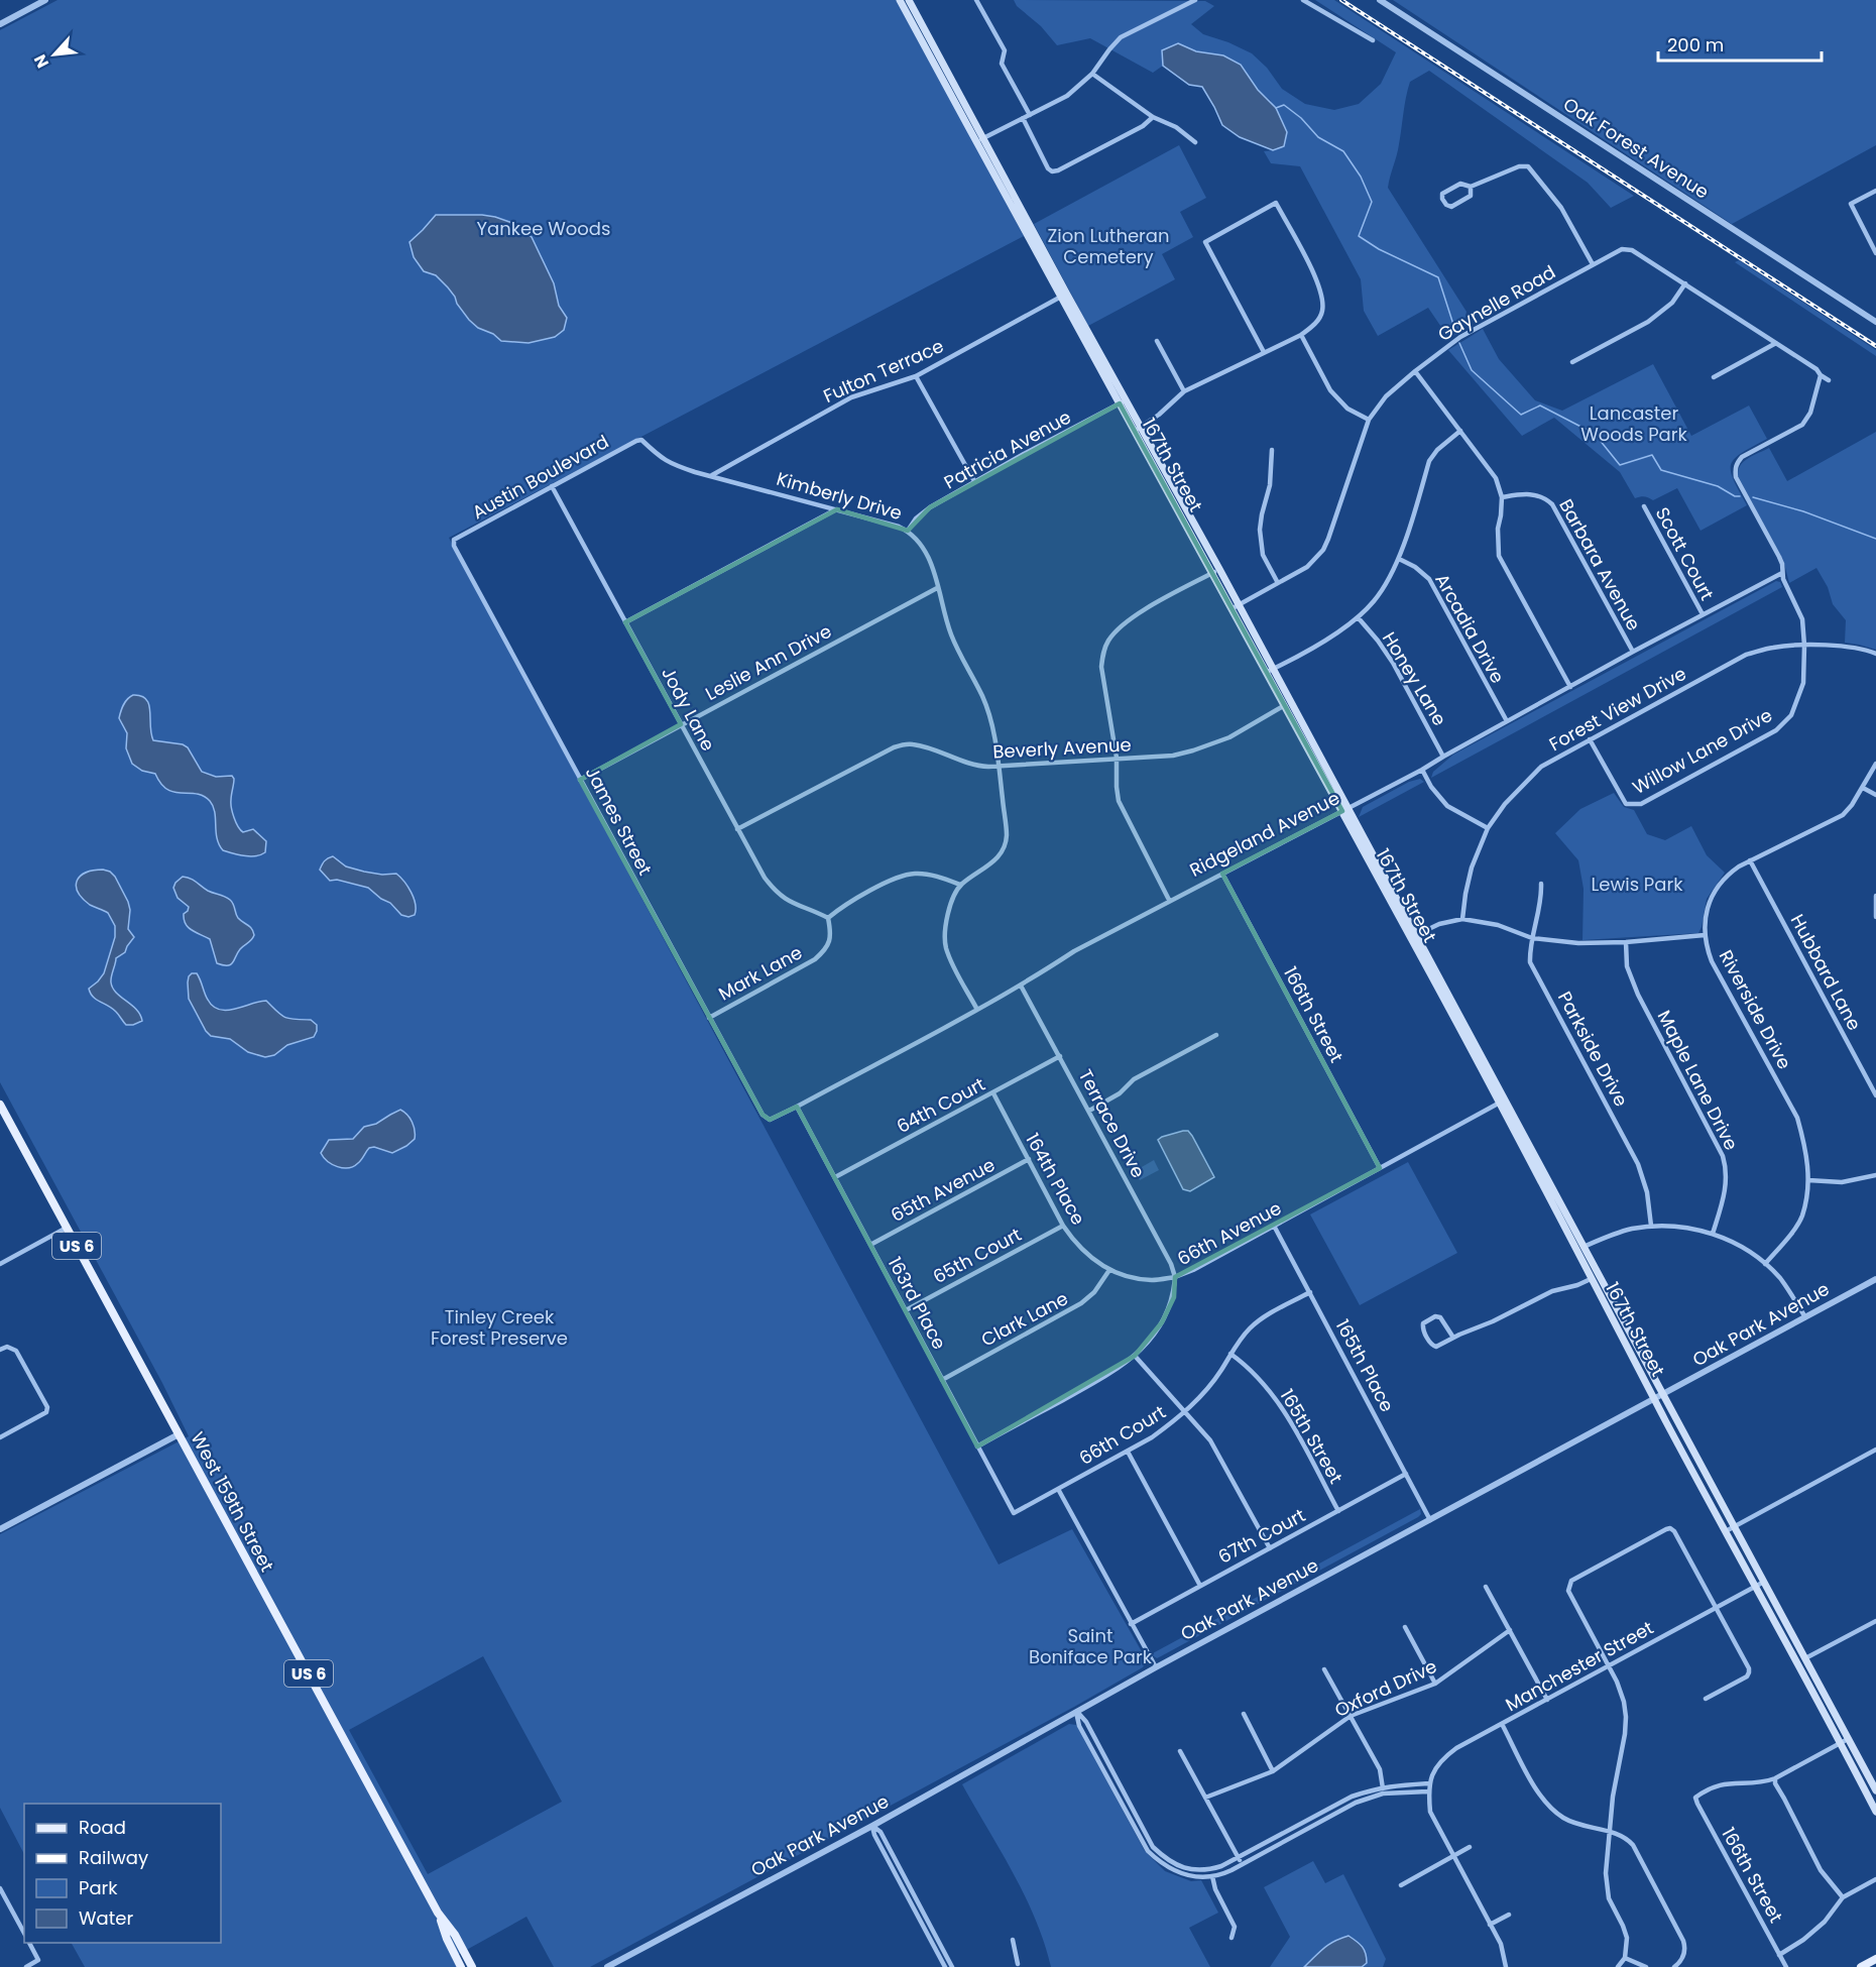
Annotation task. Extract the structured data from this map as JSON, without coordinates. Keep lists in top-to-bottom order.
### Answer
{
  "streets": {
    "main road": ["167th Street", "US 6", "West 159th Street"],
    "street": [
      "Oak Forest Avenue",
      "Gaynelle Road",
      "Fulton Terrace",
      "Patricia Avenue",
      "Austin Boulevard",
      "Kimberly Drive",
      "Scott Court",
      "Barbara Avenue",
      "Arcadia Drive",
      "Leslie Ann Drive",
      "Honey Lane",
      "Jody Lane",
      "Forest View Drive",
      "Beverly Avenue",
      "Willow Lane Drive",
      "James Street",
      "Ridgeland Avenue",
      "Hubbard Lane",
      "Mark Lane",
      "Riverside Drive",
      "166th Street",
      "Parkside Drive",
      "Maple Lane Drive",
      "64th Court",
      "Terrace Drive",
      "164th Place",
      "65th Avenue",
      "66th Avenue",
      "65th Court",
      "163rd Place",
      "Clark Lane",
      "Oak Park Avenue",
      "165th Place",
      "66th Court",
      "165th Street",
      "67th Court",
      "Manchester Street",
      "Oxford Drive"
    ]
  },
  "crossings": [
    ["Gaynelle Road", "167th Street"],
    ["Gaynelle Road", "Willow Lane Drive"],
    ["Fulton Terrace", "167th Street"],
    ["Fulton Terrace", "Kimberly Drive"],
    ["Patricia Avenue", "167th Street"],
    ["Patricia Avenue", "Kimberly Drive"],
    ["167th Street", "Beverly Avenue"],
    ["167th Street", "Ridgeland Avenue"],
    ["167th Street", "66th Avenue"],
    ["167th Street", "Oak Park Avenue"],
    ["167th Street", "Manchester Street"],
    ["Austin Boulevard", "Kimberly Drive"],
    ["Austin Boulevard", "Jody Lane"],
    ["Austin Boulevard", "James Street"],
    ["Kimberly Drive", "Leslie Ann Drive"],
    ["Kimberly Drive", "Beverly Avenue"],
    ["Scott Court", "Ridgeland Avenue"],
    ["Barbara Avenue", "Ridgeland Avenue"],
    ["Arcadia Drive", "Ridgeland Avenue"],
    ["Leslie Ann Drive", "Jody Lane"],
    ["Leslie Ann Drive", "James Street"],
    ["Honey Lane", "Ridgeland Avenue"],
    ["Jody Lane", "Beverly Avenue"],
    ["Jody Lane", "Mark Lane"],
    ["Forest View Drive", "Willow Lane Drive"],
    ["Willow Lane Drive", "Ridgeland Avenue"],
    ["James Street", "Ridgeland Avenue"],
    ["James Street", "Mark Lane"],
    ["Ridgeland Avenue", "166th Street"],
    ["Ridgeland Avenue", "Terrace Drive"],
    ["Ridgeland Avenue", "163rd Place"],
    ["Hubbard Lane", "Riverside Drive"],
    ["166th Street", "66th Avenue"],
    ["64th Court", "Terrace Drive"],
    ["64th Court", "164th Place"],
    ["64th Court", "163rd Place"],
    ["Terrace Drive", "164th Place"],
    ["Terrace Drive", "66th Avenue"],
    ["164th Place", "65th Avenue"],
    ["164th Place", "66th Avenue"],
    ["164th Place", "65th Court"],
    ["164th Place", "Clark Lane"],
    ["65th Avenue", "163rd Place"],
    ["66th Avenue", "163rd Place"],
    ["66th Avenue", "165th Place"],
    ["65th Court", "163rd Place"],
    ["163rd Place", "Clark Lane"],
    ["163rd Place", "66th Court"],
    ["Oak Park Avenue", "165th Place"],
    ["165th Place", "66th Court"],
    ["165th Place", "67th Court"],
    ["66th Court", "165th Street"],
    ["165th Street", "67th Court"]
  ],
  "parks": [
    "Yankee Woods",
    "Zion Lutheran Cemetery",
    "Lancaster Woods Park",
    "Lewis Park",
    "Tinley Creek Forest Preserve",
    "Saint Boniface Park"
  ],
  "legend": [
    "Road",
    "Railway",
    "Park",
    "Water"
  ],
  "scale_bar": "200 m",
  "north": "bottom left"
}
